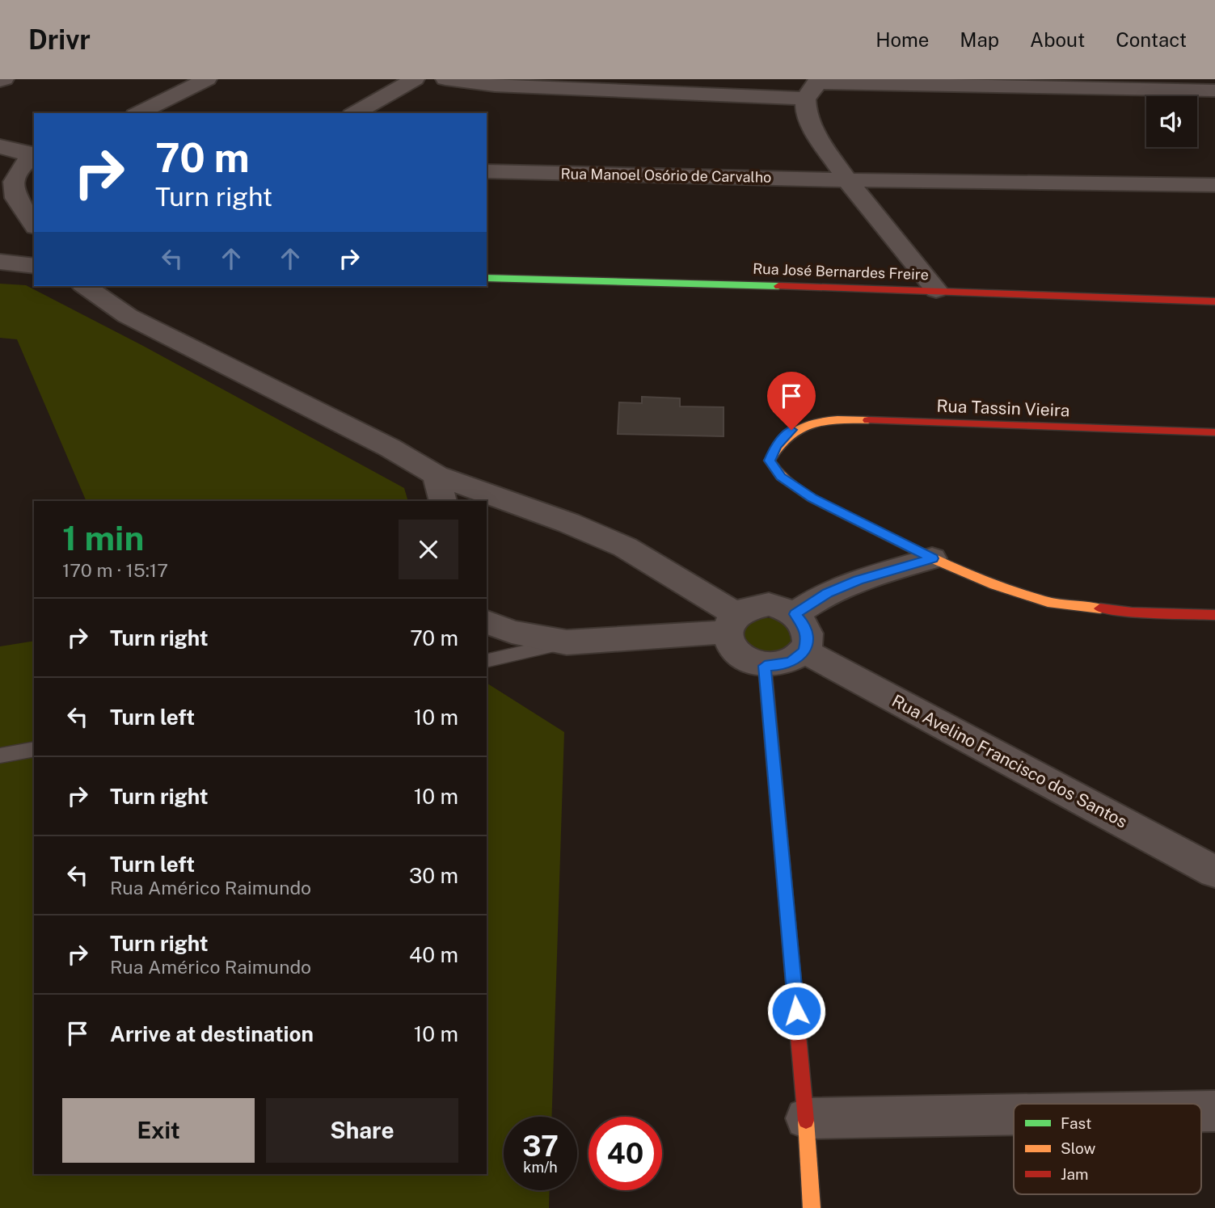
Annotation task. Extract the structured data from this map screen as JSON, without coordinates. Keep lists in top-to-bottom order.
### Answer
{
  "streets": {
    "street": [
      "Rua Manoel Osório de Carvalho",
      "Rua José Bernardes Freire",
      "Rua Tassin Vieira",
      "Rua Avelino Francisco dos Santos"
    ]
  },
  "legend": ["Fast", "Slow", "Jam"],
  "page": {
    "header": "Drivr",
    "nav": [
      "Home",
      "Map",
      "About",
      "Contact"
    ],
    "turn": ["70 m", "Turn right"],
    "heading": ["1 min", "170 m · 15:17"],
    "list": [
      {
        "name": "Turn right",
        "value": "70 m"
      },
      {
        "name": "Turn left",
        "value": "10 m"
      },
      {
        "name": "Turn right",
        "value": "10 m"
      },
      {
        "name": "Turn left",
        "note": "Rua Américo Raimundo",
        "value": "30 m"
      },
      {
        "name": "Turn right",
        "note": "Rua Américo Raimundo",
        "value": "40 m"
      },
      {
        "name": "Arrive at destination",
        "value": "10 m"
      }
    ],
    "buttons": ["Exit", "Share"],
    "speed": "37 km/h",
    "limit": "40"
  }
}
